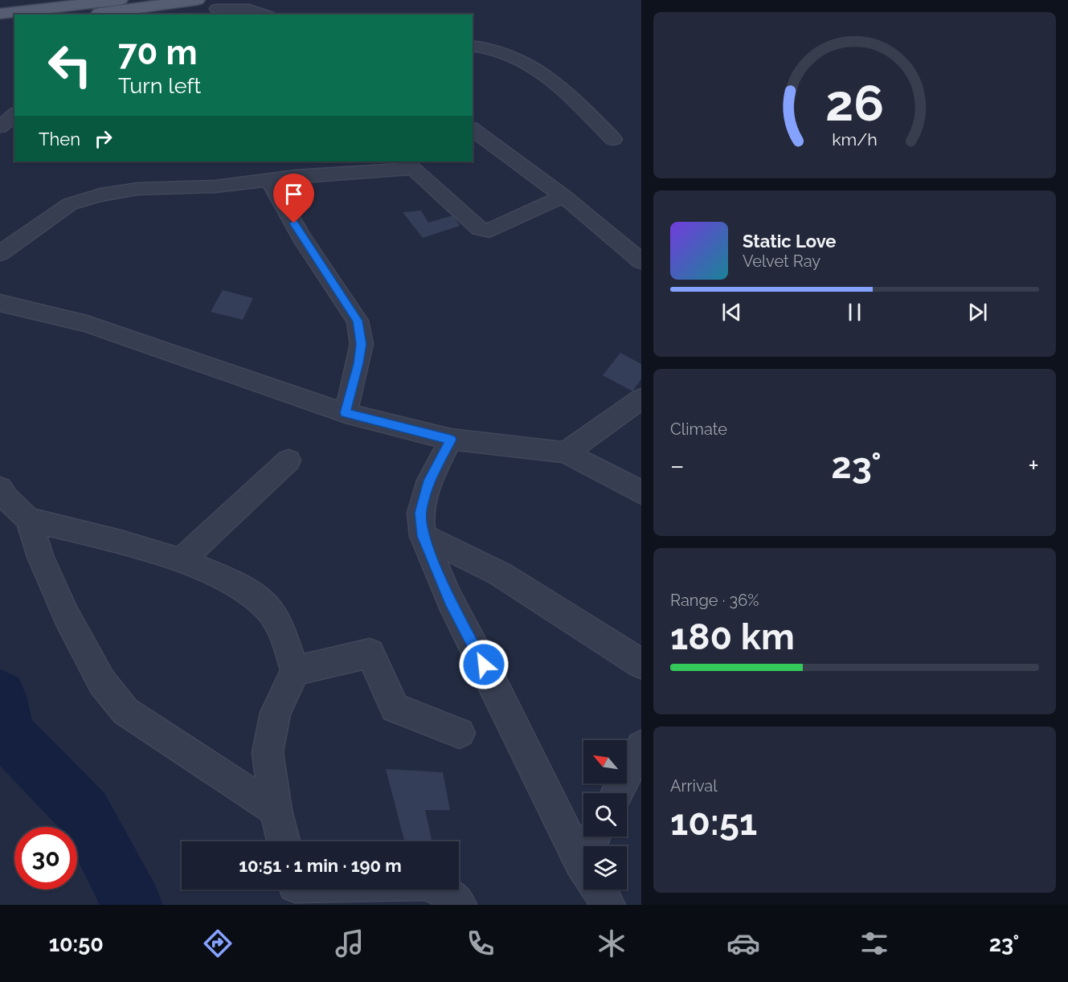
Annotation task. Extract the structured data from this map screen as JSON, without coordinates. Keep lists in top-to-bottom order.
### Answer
{
  "north": "top left",
  "page": {
    "turn": ["70 m", "Turn left"],
    "then": "Then",
    "song": ["Static Love", "Velvet Ray"],
    "tile": [
      "Climate",
      ["Range · 36%", "180 km"],
      ["Arrival", "10:51"]
    ],
    "heat": ["−", "23°", "+"],
    "limit": "30",
    "trip": "10:51 · 1 min · 190 m",
    "tabs": ["10:50", "23°"],
    "gauge": ["26", "km/h"]
  }
}
